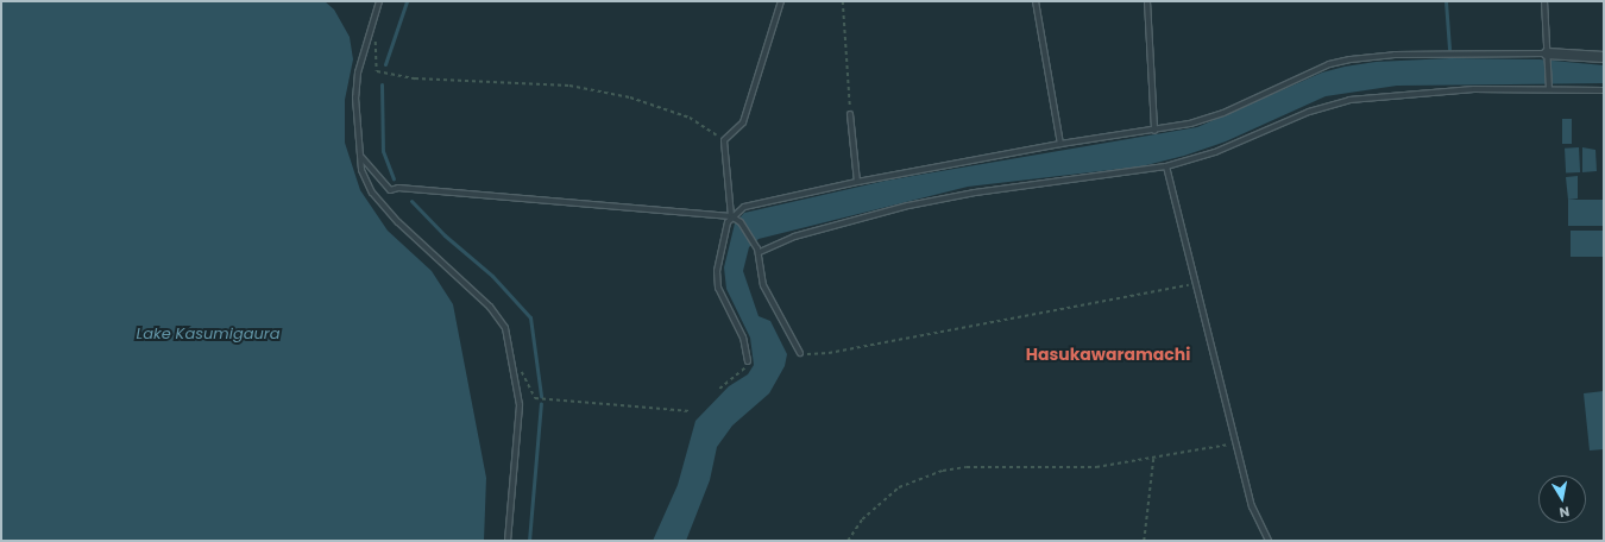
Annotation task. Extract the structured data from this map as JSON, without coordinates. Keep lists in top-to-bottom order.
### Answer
{
  "districts": ["Hasukawaramachi"],
  "water": ["Lake Kasumigaura"],
  "north": "bottom"
}
